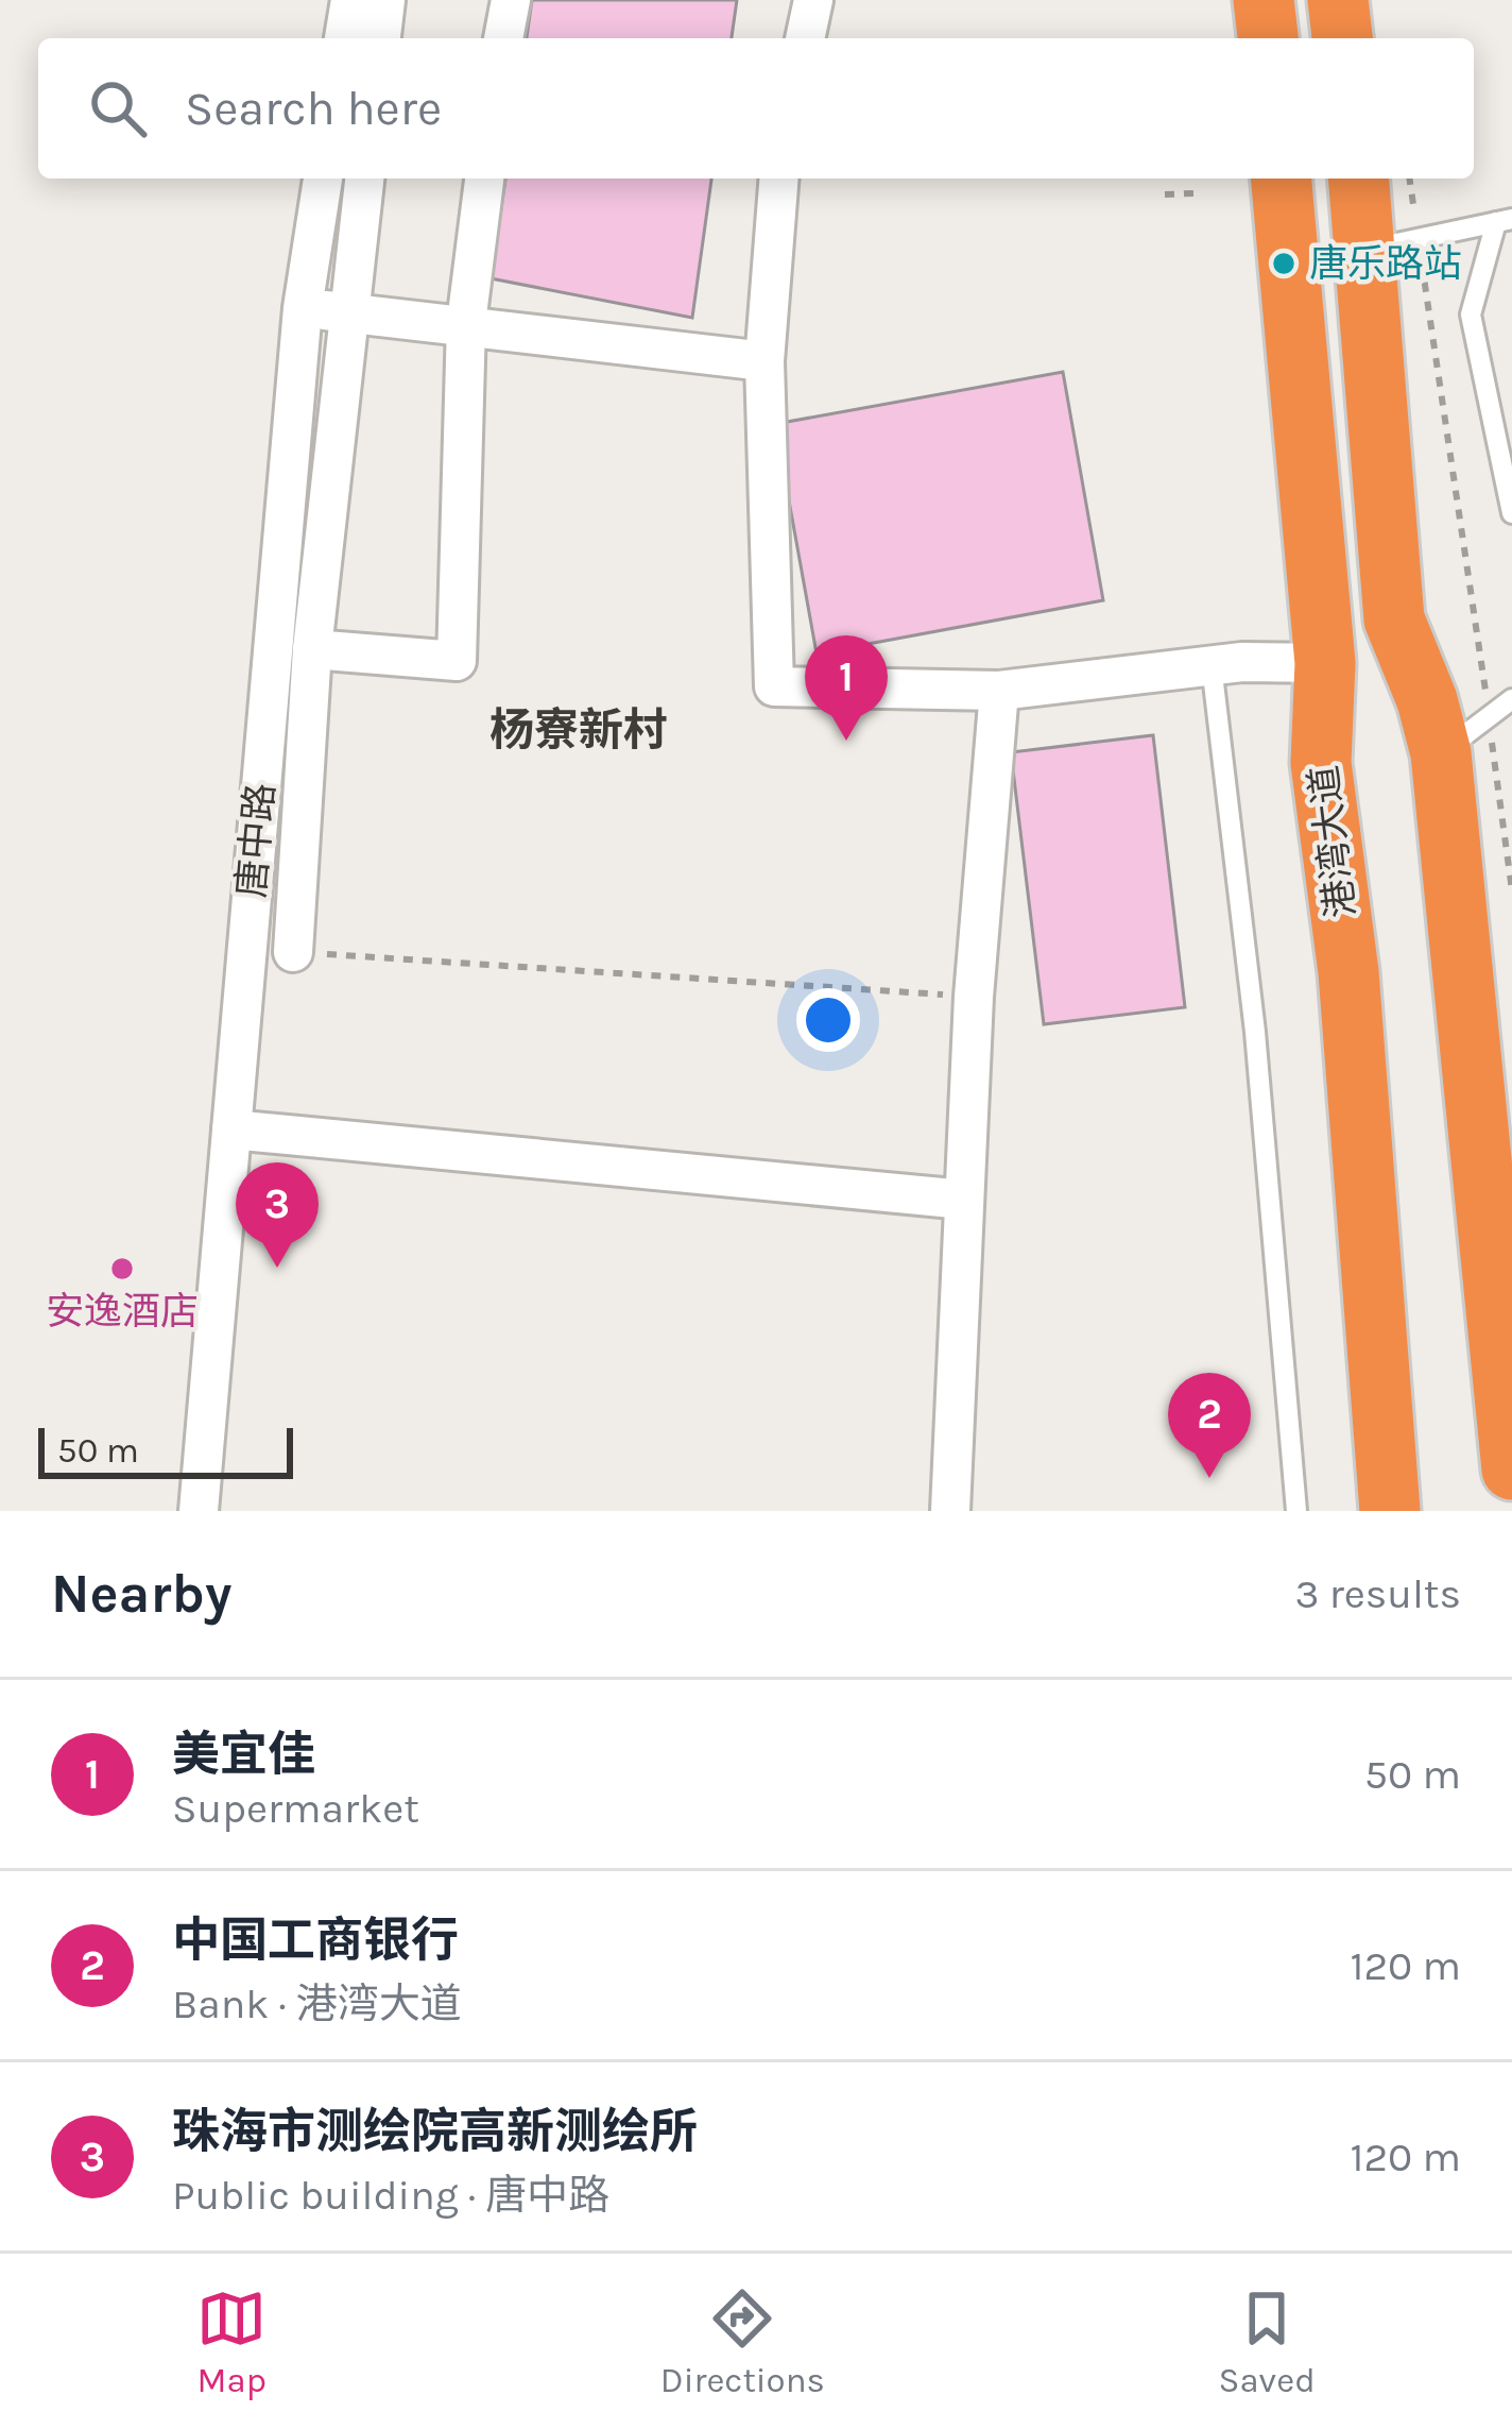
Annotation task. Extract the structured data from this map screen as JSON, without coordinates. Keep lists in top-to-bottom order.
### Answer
{
  "streets": {
    "highway": ["港湾大道"],
    "street": ["唐中路"]
  },
  "districts": ["杨寮新村"],
  "places": ["唐乐路站", "安逸酒店"],
  "scale_bar": "50 m",
  "page": {
    "search": "Search here",
    "pins": ["1", "3", "2"],
    "scale": "50 m",
    "heading": ["Nearby", "3 results"],
    "list": [
      {
        "mark": "1",
        "name": "美宜佳",
        "note": "Supermarket",
        "value": "50 m"
      },
      {
        "mark": "2",
        "name": "中国工商银行",
        "note": "Bank · 港湾大道",
        "value": "120 m"
      },
      {
        "mark": "3",
        "name": "珠海市测绘院高新测绘所",
        "note": "Public building · 唐中路",
        "value": "120 m"
      }
    ],
    "nav": ["Map", "Directions", "Saved"]
  }
}
